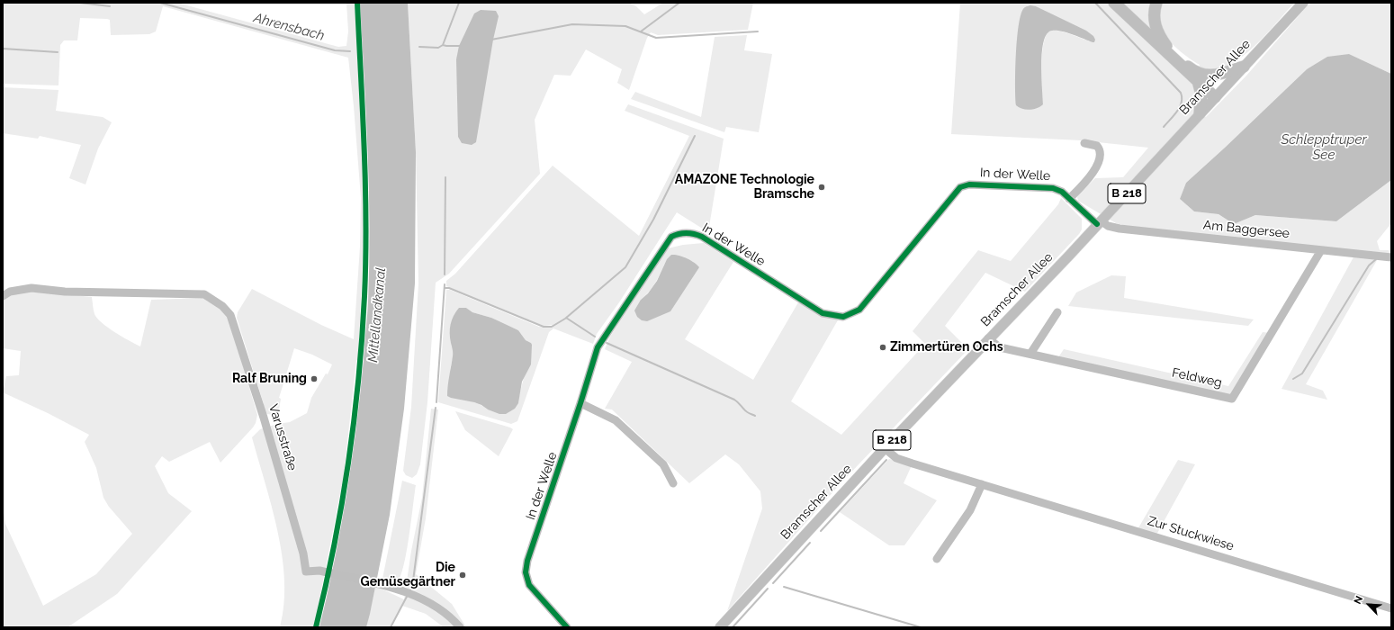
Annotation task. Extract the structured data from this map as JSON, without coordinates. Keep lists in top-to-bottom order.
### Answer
{
  "streets": {
    "main road": ["Bramscher Allee", "B 218"],
    "street": [
      "In der Welle",
      "Am Baggersee",
      "Feldweg",
      "Varusstraße",
      "Zur Stuckwiese"
    ]
  },
  "crossings": [
    ["Bramscher Allee", "In der Welle"],
    ["Bramscher Allee", "Am Baggersee"],
    ["Bramscher Allee", "Feldweg"],
    ["Bramscher Allee", "Zur Stuckwiese"],
    ["In der Welle", "Am Baggersee"],
    ["Am Baggersee", "Feldweg"]
  ],
  "water": ["Ahrensbach", "Schlepptruper See", "Mittellandkanal"],
  "places": [
    "AMAZONE Technologie Bramsche",
    "Zimmertüren Ochs",
    "Ralf Bruning",
    "Die Gemüsegärtner"
  ],
  "north": "top left"
}
